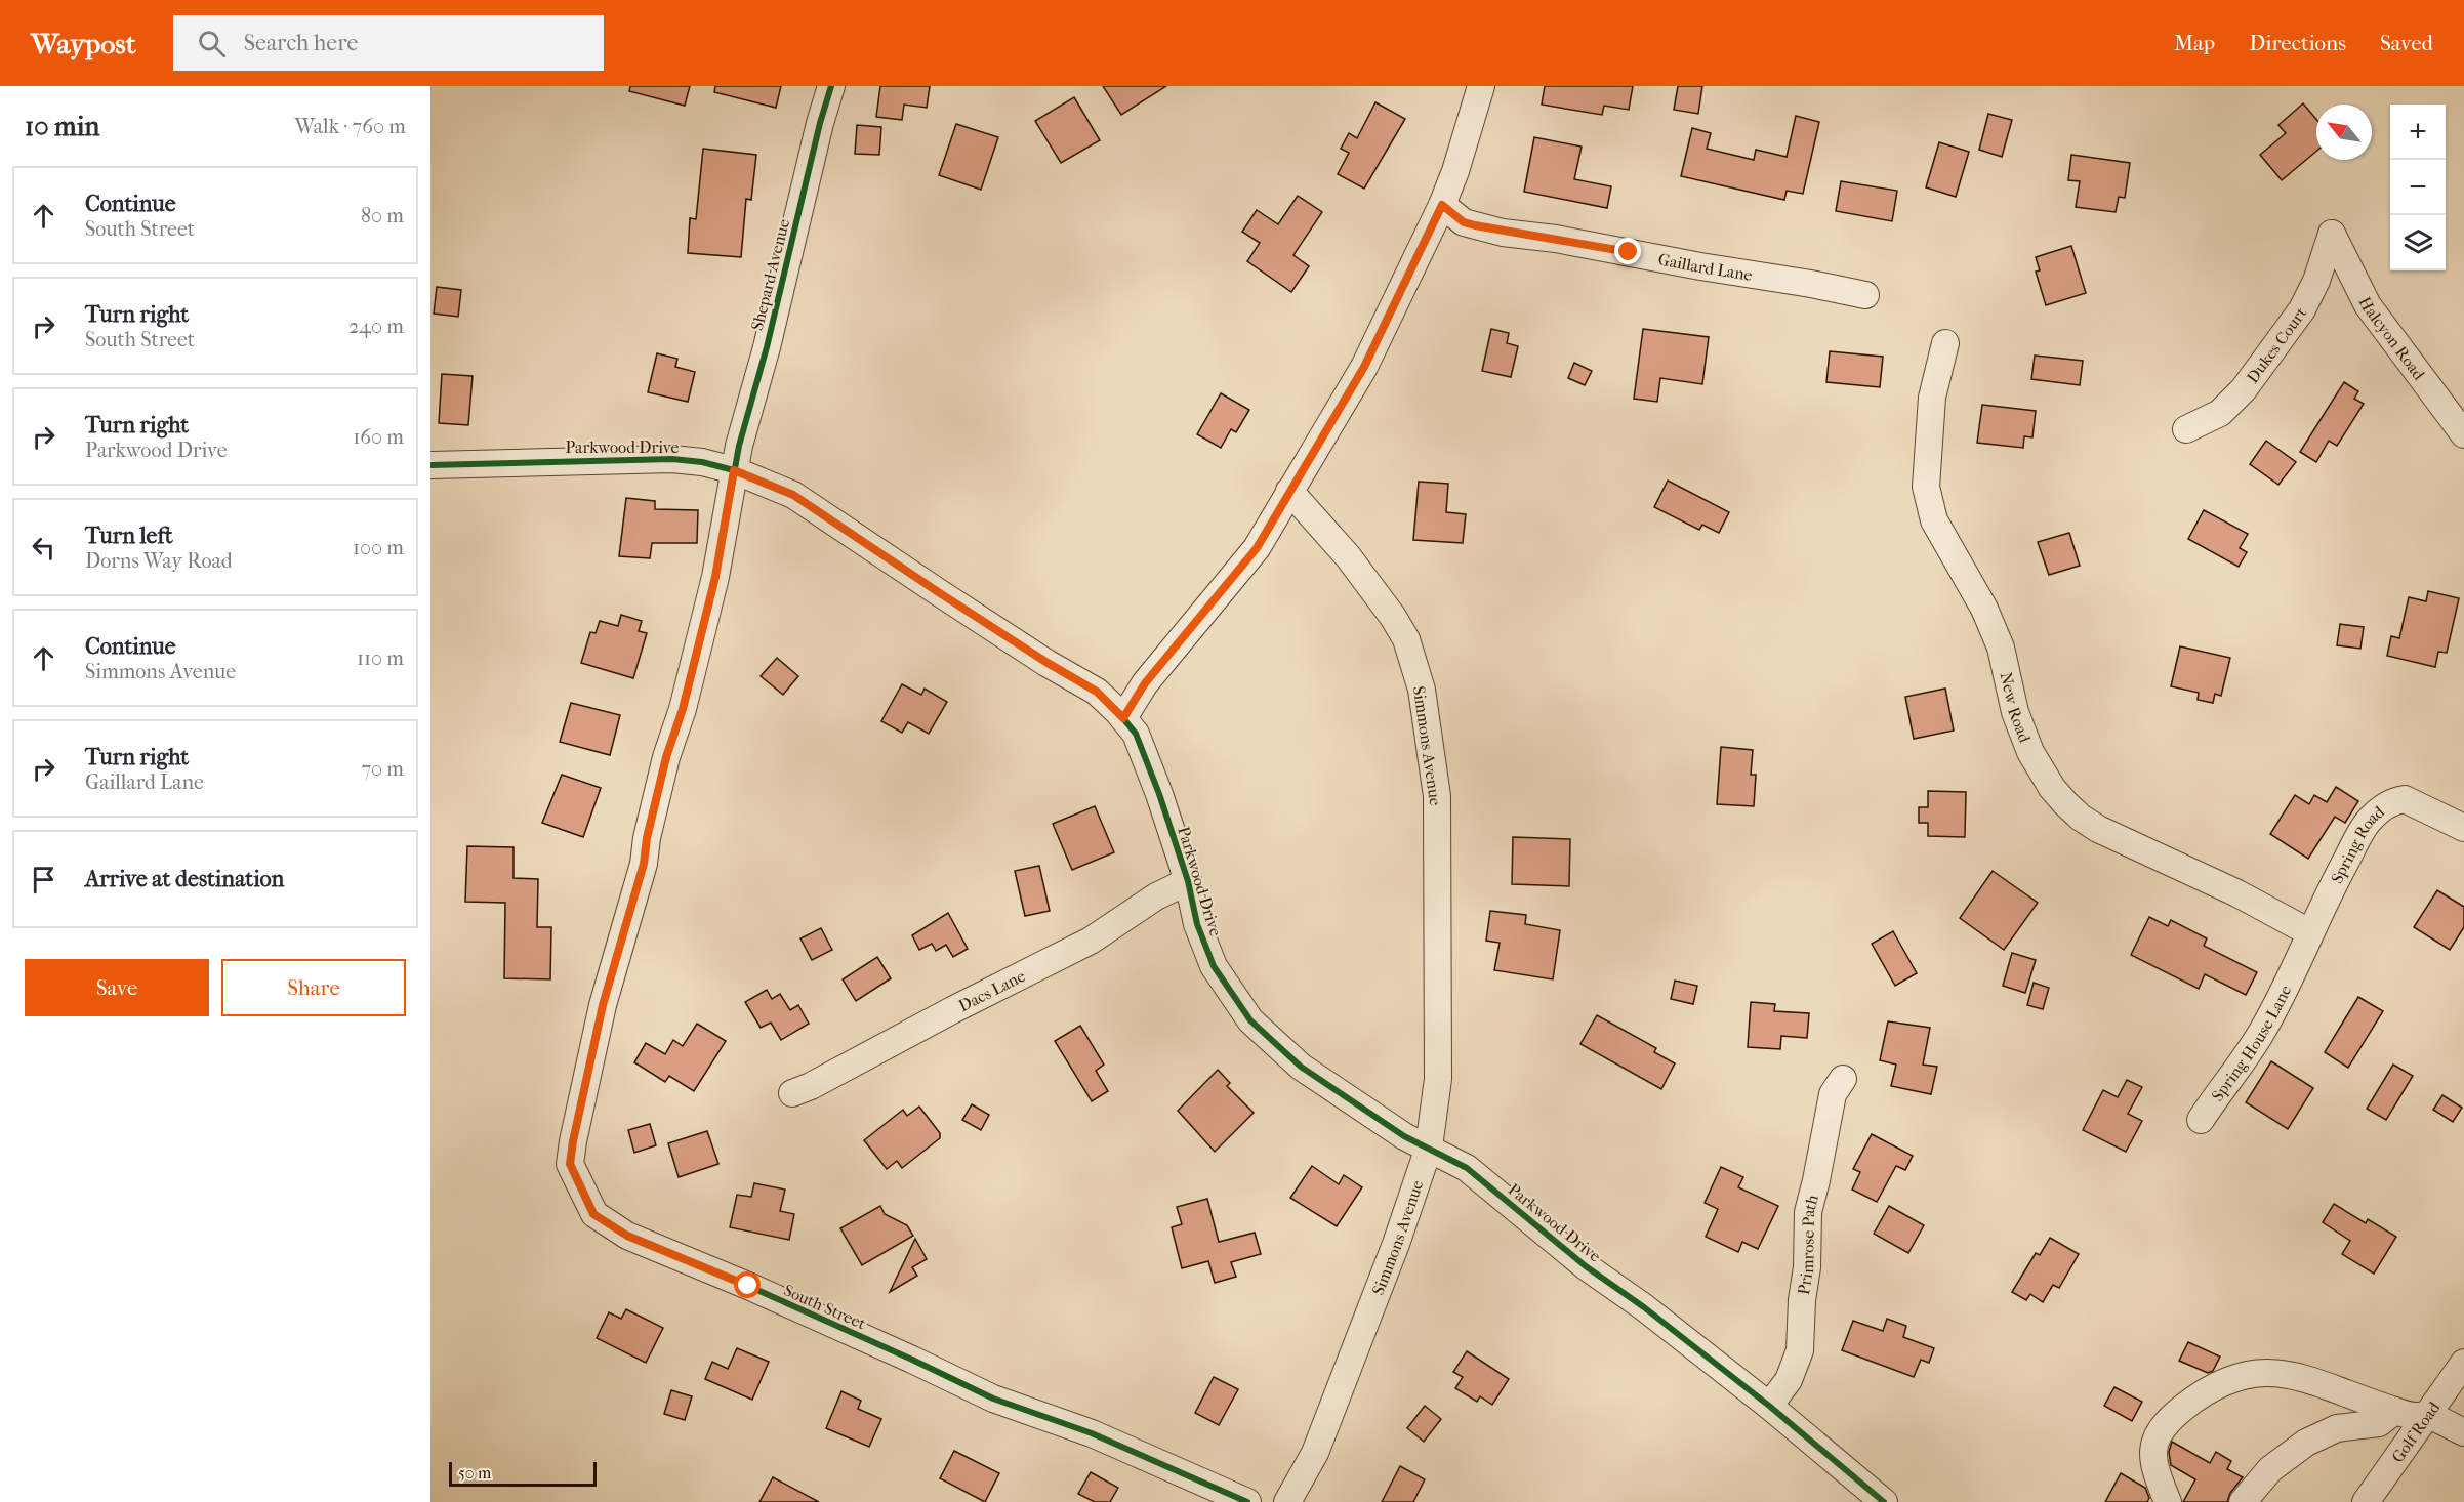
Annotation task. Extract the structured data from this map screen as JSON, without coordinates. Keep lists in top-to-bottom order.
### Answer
{
  "streets": {
    "street": [
      "Gaillard Lane",
      "Shepard Avenue",
      "Halcyon Road",
      "Dukes Court",
      "Parkwood Drive",
      "New Road",
      "Simmons Avenue",
      "Spring Road",
      "Dacs Lane",
      "Spring House Lane",
      "Primrose Path",
      "South Street",
      "Golf Road"
    ]
  },
  "crossings": [
    ["Shepard Avenue", "Parkwood Drive"],
    ["Shepard Avenue", "South Street"],
    ["Halcyon Road", "Dukes Court"],
    ["Parkwood Drive", "Simmons Avenue"],
    ["Parkwood Drive", "Dacs Lane"],
    ["Parkwood Drive", "Primrose Path"],
    ["Parkwood Drive", "South Street"],
    ["New Road", "Spring Road"],
    ["Spring Road", "Spring House Lane"]
  ],
  "scale_bar": "50 m",
  "north": "top left",
  "page": {
    "header": "Waypost",
    "search": "Search here",
    "nav": ["Map", "Directions", "Saved"],
    "heading": ["10 min", "Walk · 760 m"],
    "map_buttons": ["+", "−"],
    "list": [
      ["Continue", "South Street", "80 m"],
      ["Turn right", "South Street", "240 m"],
      ["Turn right", "Parkwood Drive", "160 m"],
      ["Turn left", "Dorns Way Road", "100 m"],
      ["Continue", "Simmons Avenue", "110 m"],
      ["Turn right", "Gaillard Lane", "70 m"],
      "Arrive at destination"
    ],
    "buttons": ["Save", "Share"],
    "scale": "50 m"
  }
}
